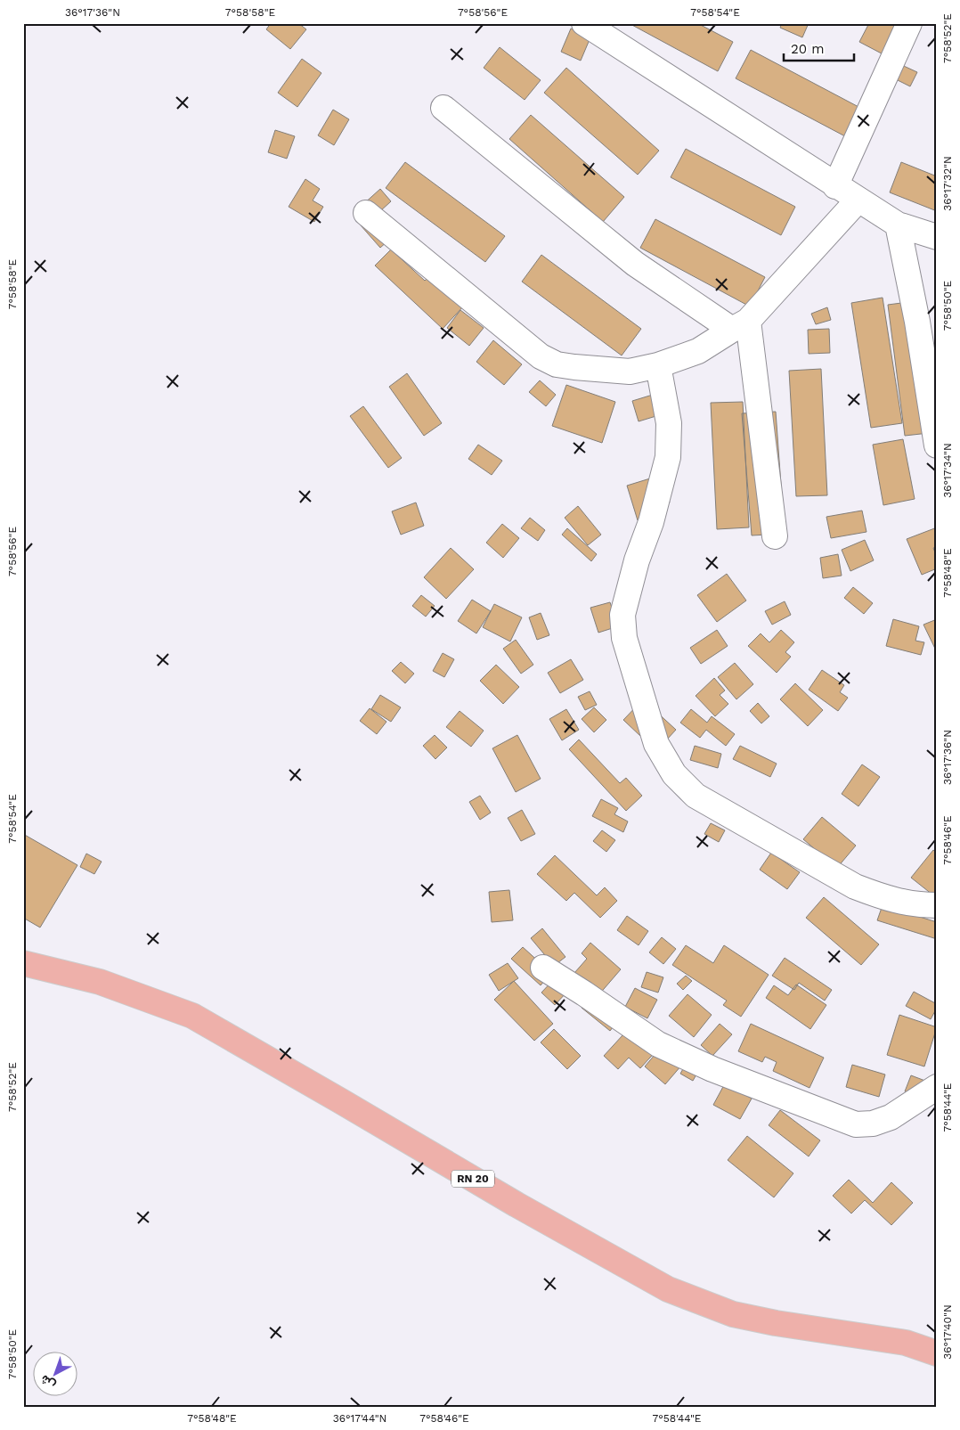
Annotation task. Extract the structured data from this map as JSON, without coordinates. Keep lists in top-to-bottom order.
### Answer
{
  "streets": {
    "main road": ["RN 20"]
  },
  "scale_bar": "20 m",
  "north": "bottom left",
  "coordinates": [
    "36°17'36\"N",
    "7°58'58\"E",
    "7°58'56\"E",
    "7°58'54\"E",
    "7°58'52\"E",
    "36°17'32\"N",
    "7°58'50\"E",
    "36°17'34\"N",
    "7°58'48\"E",
    "7°58'46\"E",
    "7°58'44\"E",
    "36°17'40\"N",
    "36°17'44\"N"
  ]
}
